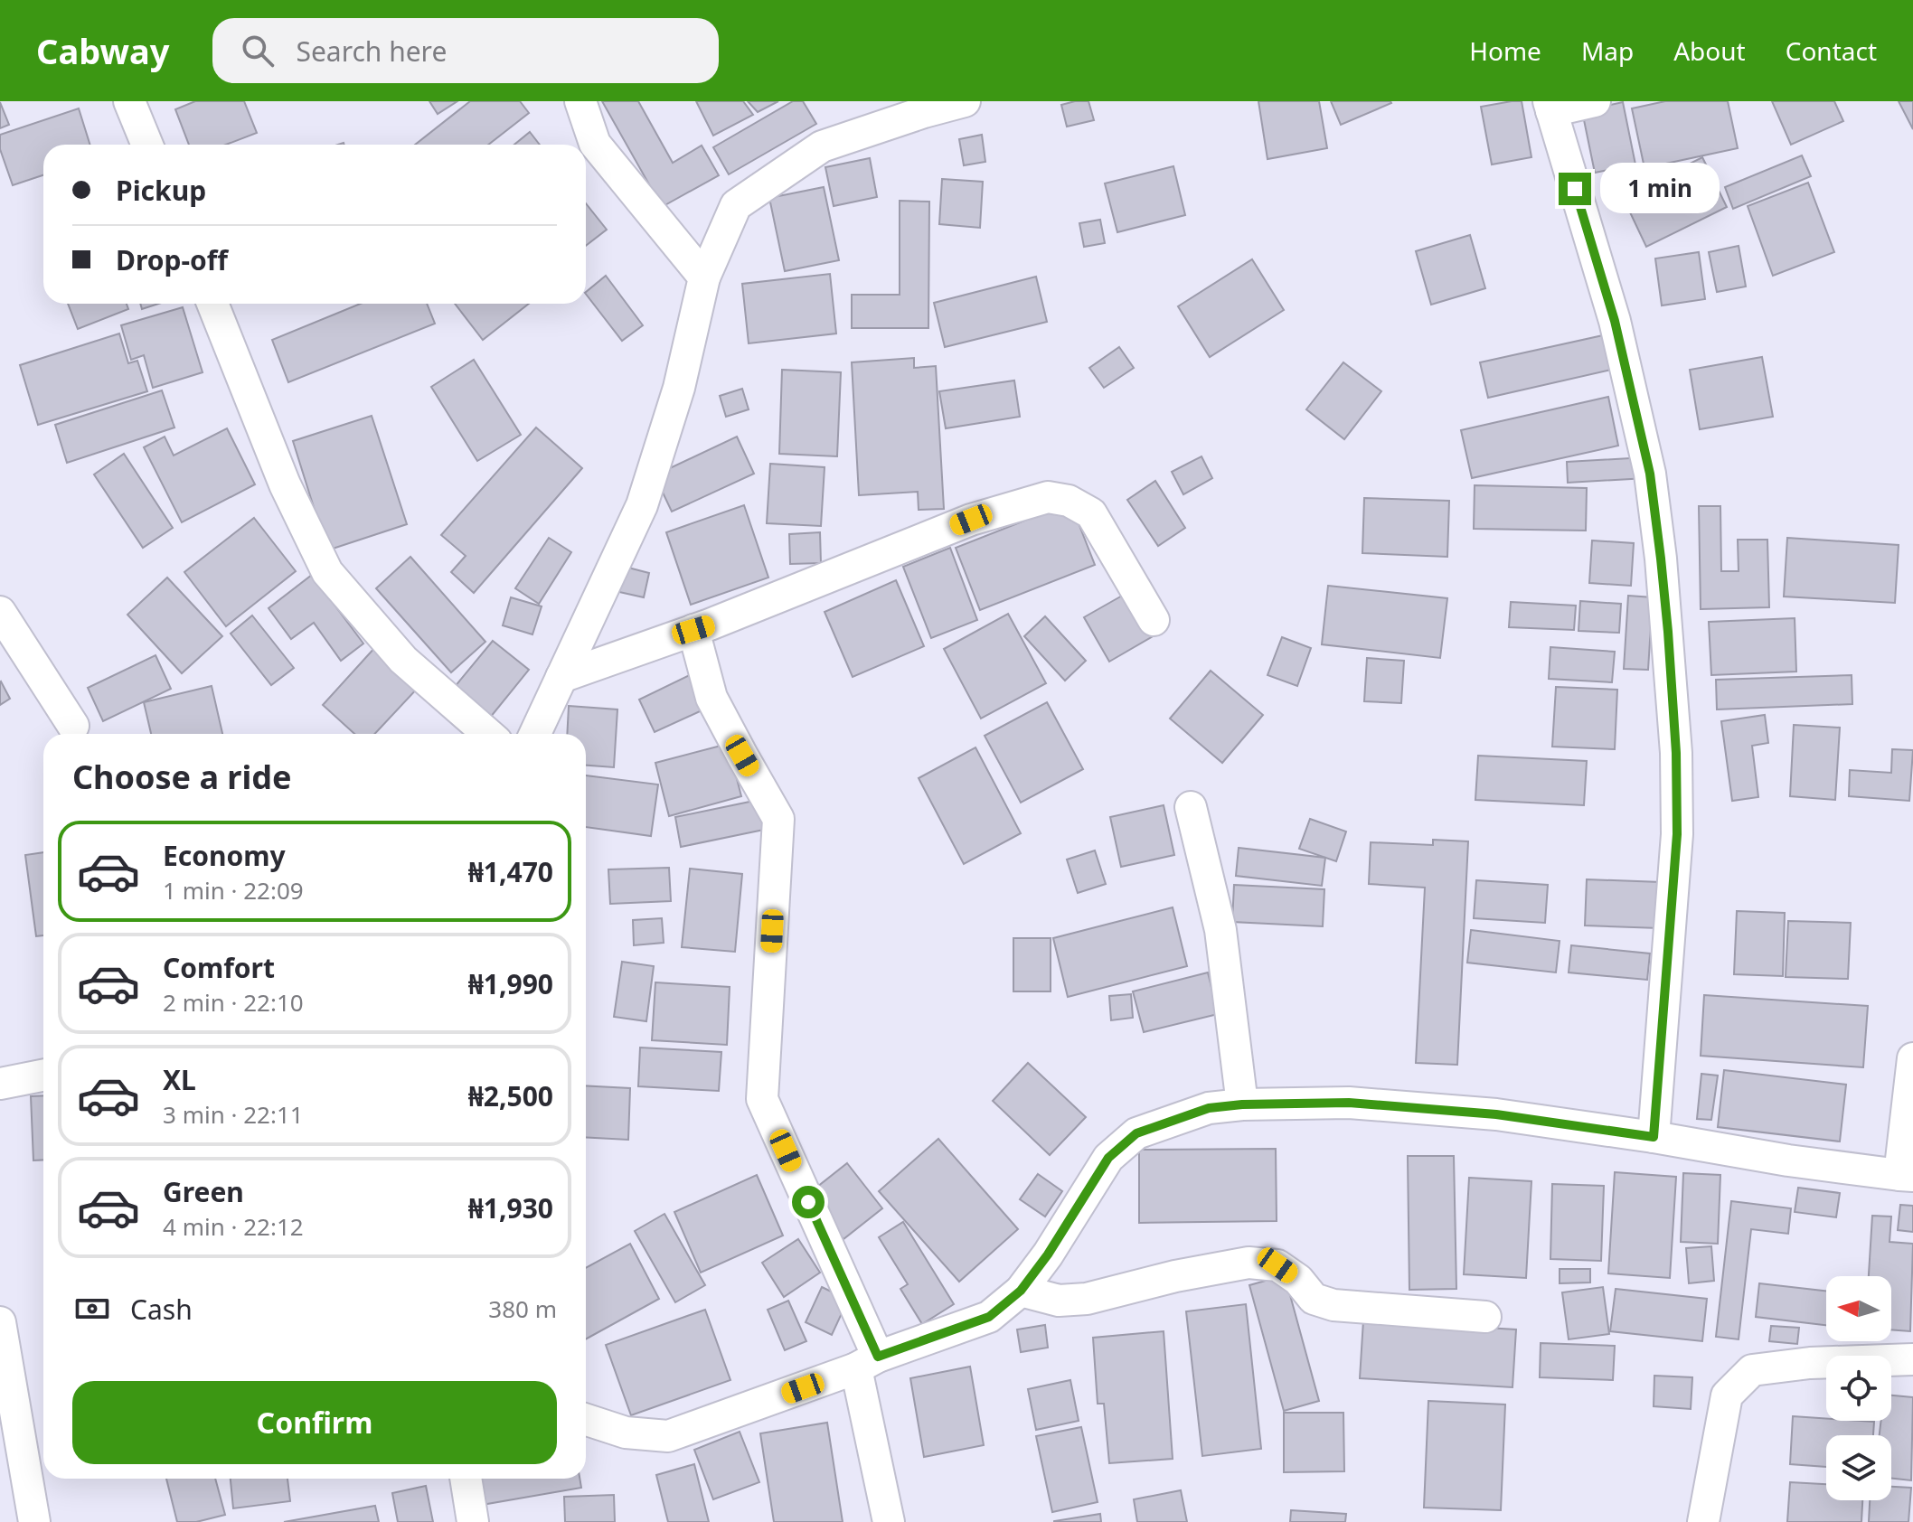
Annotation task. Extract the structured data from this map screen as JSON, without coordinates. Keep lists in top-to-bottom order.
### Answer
{
  "north": "left",
  "page": {
    "header": "Cabway",
    "search": "Search here",
    "nav": [
      "Home",
      "Map",
      "About",
      "Contact"
    ],
    "banner": ["Pickup", "Drop-off"],
    "bubble": "1 min",
    "heading": "Choose a ride",
    "list": [
      {
        "name": "Economy",
        "note": "1 min · 22:09",
        "value": "₦1,470"
      },
      {
        "name": "Comfort",
        "note": "2 min · 22:10",
        "value": "₦1,990"
      },
      {
        "name": "XL",
        "note": "3 min · 22:11",
        "value": "₦2,500"
      },
      {
        "name": "Green",
        "note": "4 min · 22:12",
        "value": "₦1,930"
      }
    ],
    "pay": ["Cash", "380 m"],
    "buttons": "Confirm"
  }
}
